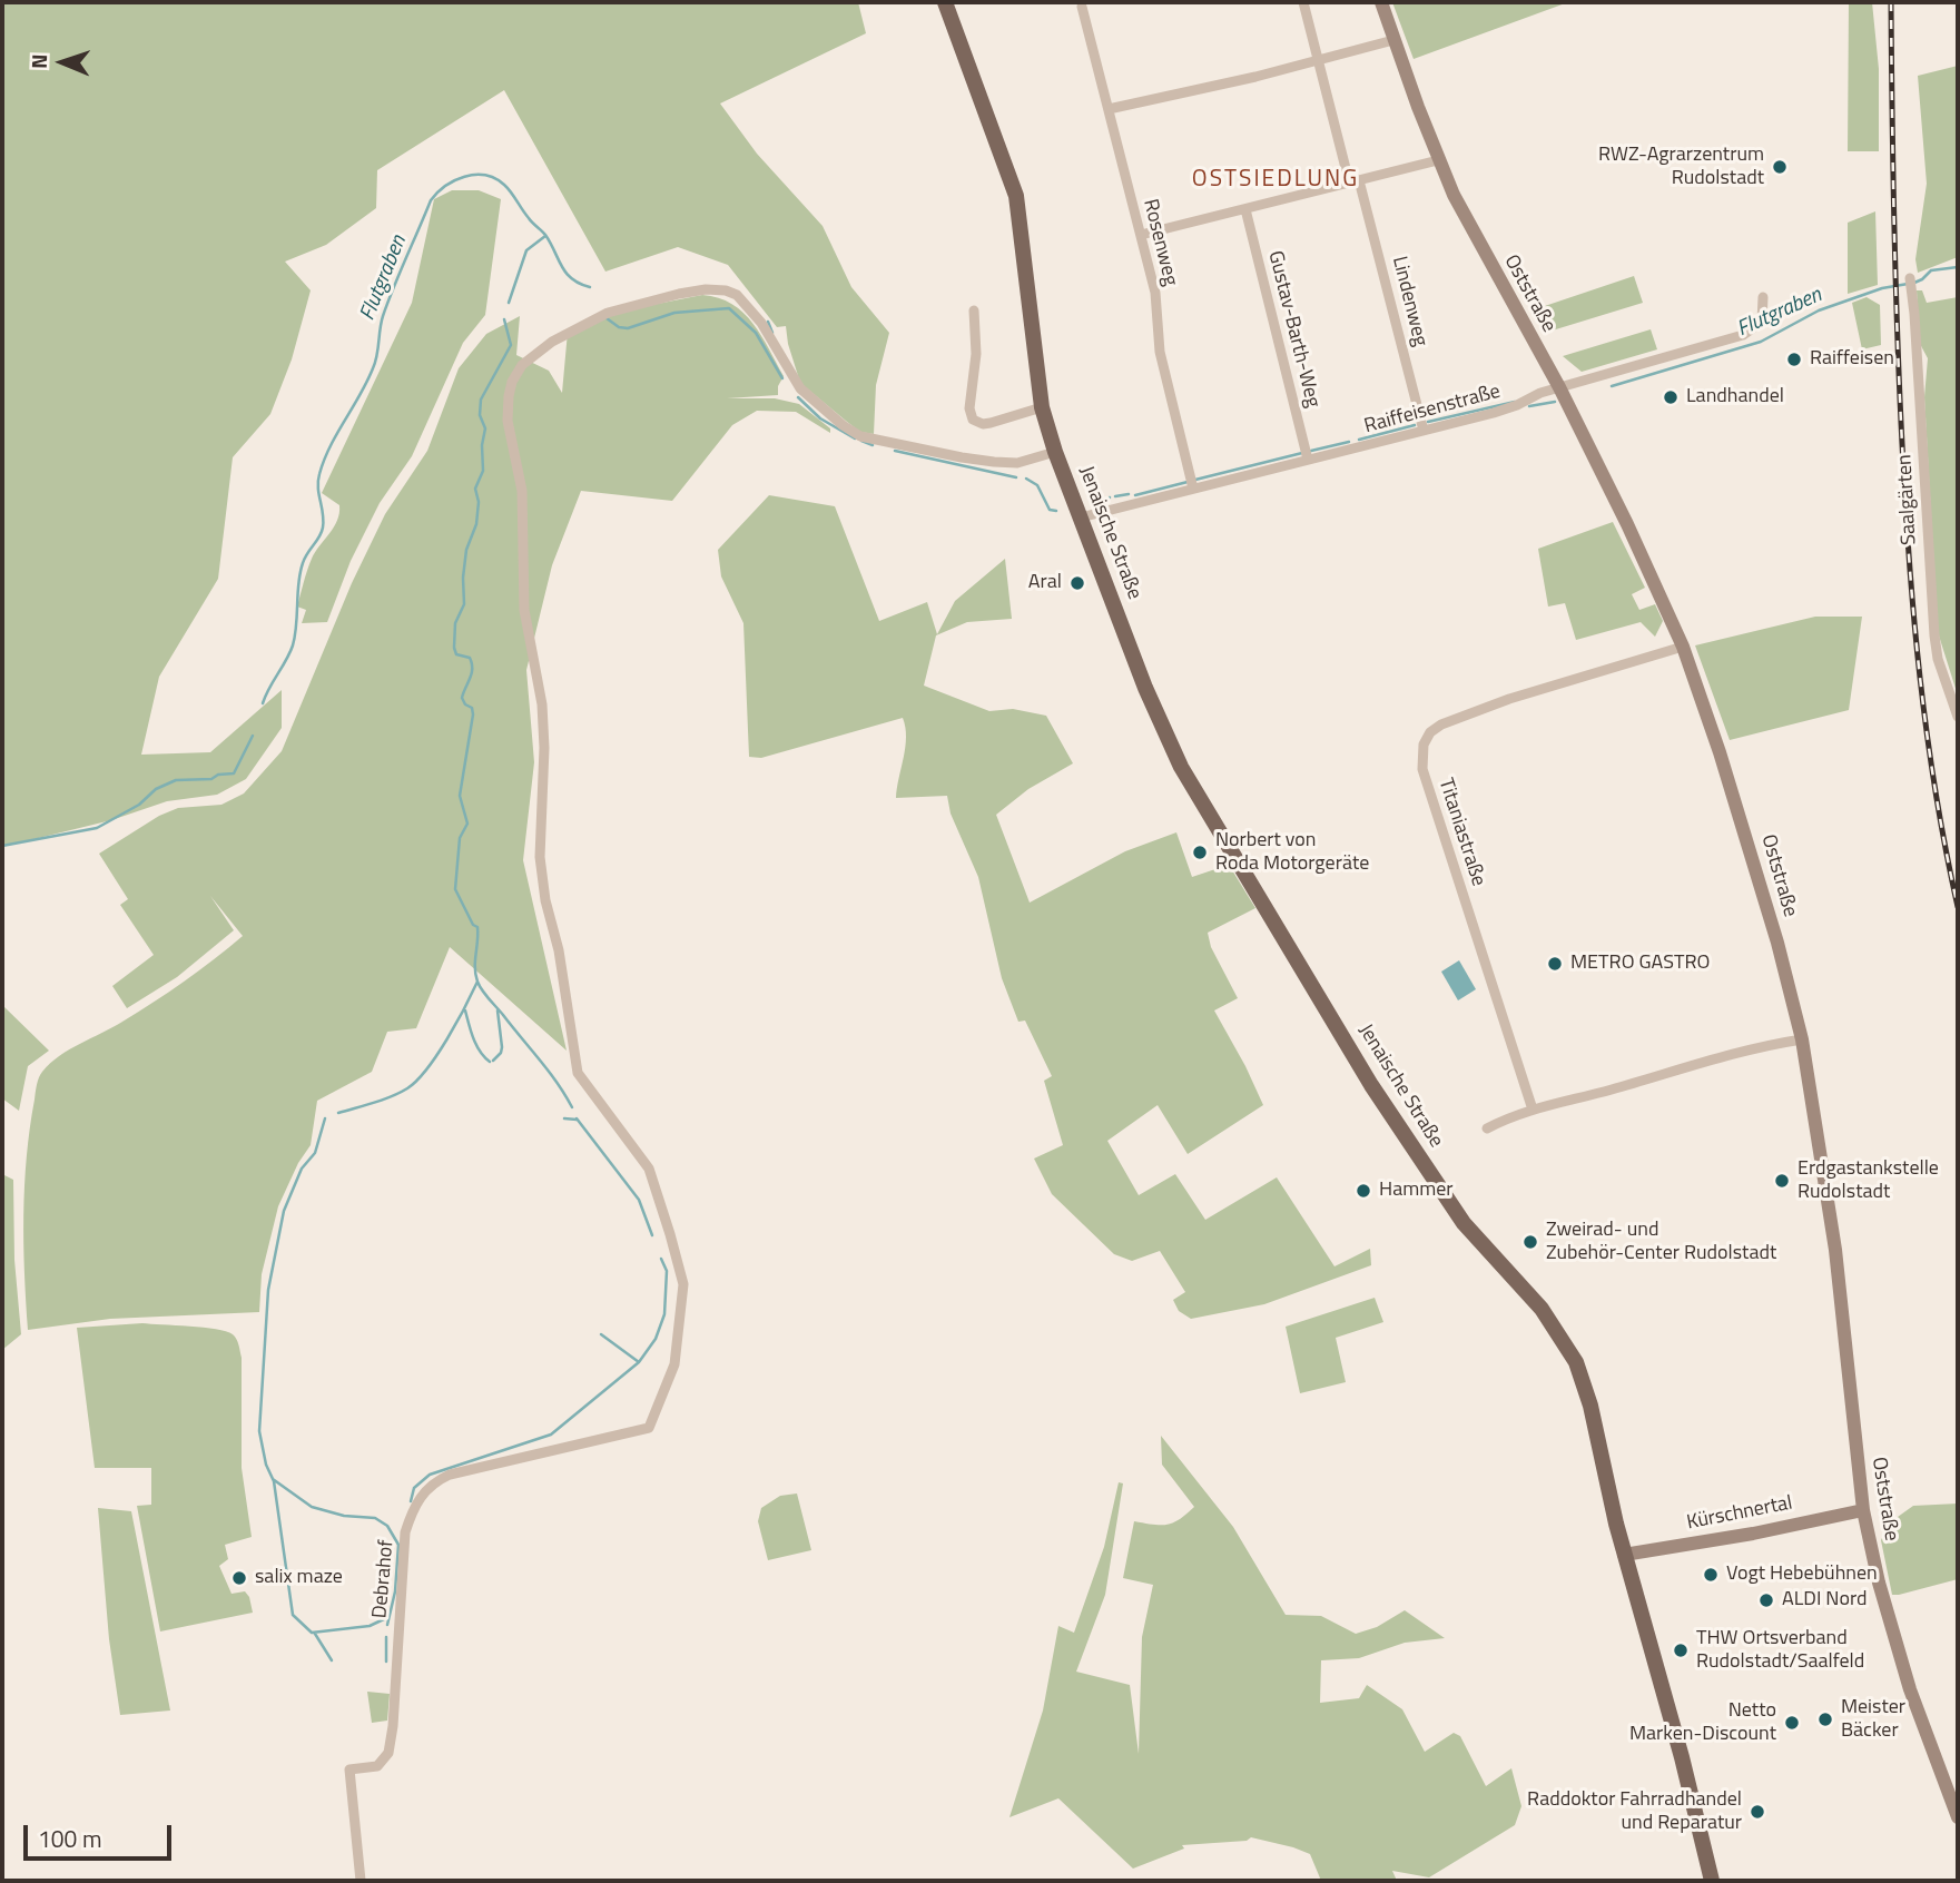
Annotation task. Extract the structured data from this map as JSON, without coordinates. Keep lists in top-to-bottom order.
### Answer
{
  "streets": {
    "main road": ["Jenaische Straße"],
    "street": [
      "Rosenweg",
      "Oststraße",
      "Lindenweg",
      "Gustav-Barth-Weg",
      "Raiffeisenstraße",
      "Saalgärten",
      "Titaniastraße",
      "Kürschnertal",
      "Debrahof"
    ]
  },
  "crossings": [
    ["Rosenweg", "Raiffeisenstraße"],
    ["Oststraße", "Raiffeisenstraße"],
    ["Oststraße", "Titaniastraße"],
    ["Oststraße", "Kürschnertal"],
    ["Lindenweg", "Raiffeisenstraße"],
    ["Gustav-Barth-Weg", "Raiffeisenstraße"],
    ["Raiffeisenstraße", "Jenaische Straße"],
    ["Jenaische Straße", "Kürschnertal"],
    ["Jenaische Straße", "Debrahof"]
  ],
  "districts": ["OSTSIEDLUNG"],
  "water": ["Flutgraben"],
  "places": [
    "RWZ-Agrarzentrum Rudolstadt",
    "Raiffeisen",
    "Landhandel",
    "Aral",
    "Norbert von Roda Motorgeräte",
    "METRO GASTRO",
    "Erdgastankstelle Rudolstadt",
    "Hammer",
    "Zweirad- und Zubehör-Center Rudolstadt",
    "Vogt Hebebühnen",
    "salix maze",
    "ALDI Nord",
    "THW Ortsverband Rudolstadt/Saalfeld",
    "Meister Bäcker",
    "Netto Marken-Discount",
    "Raddoktor Fahrradhandel und Reparatur"
  ],
  "scale_bar": "100 m",
  "north": "left"
}
